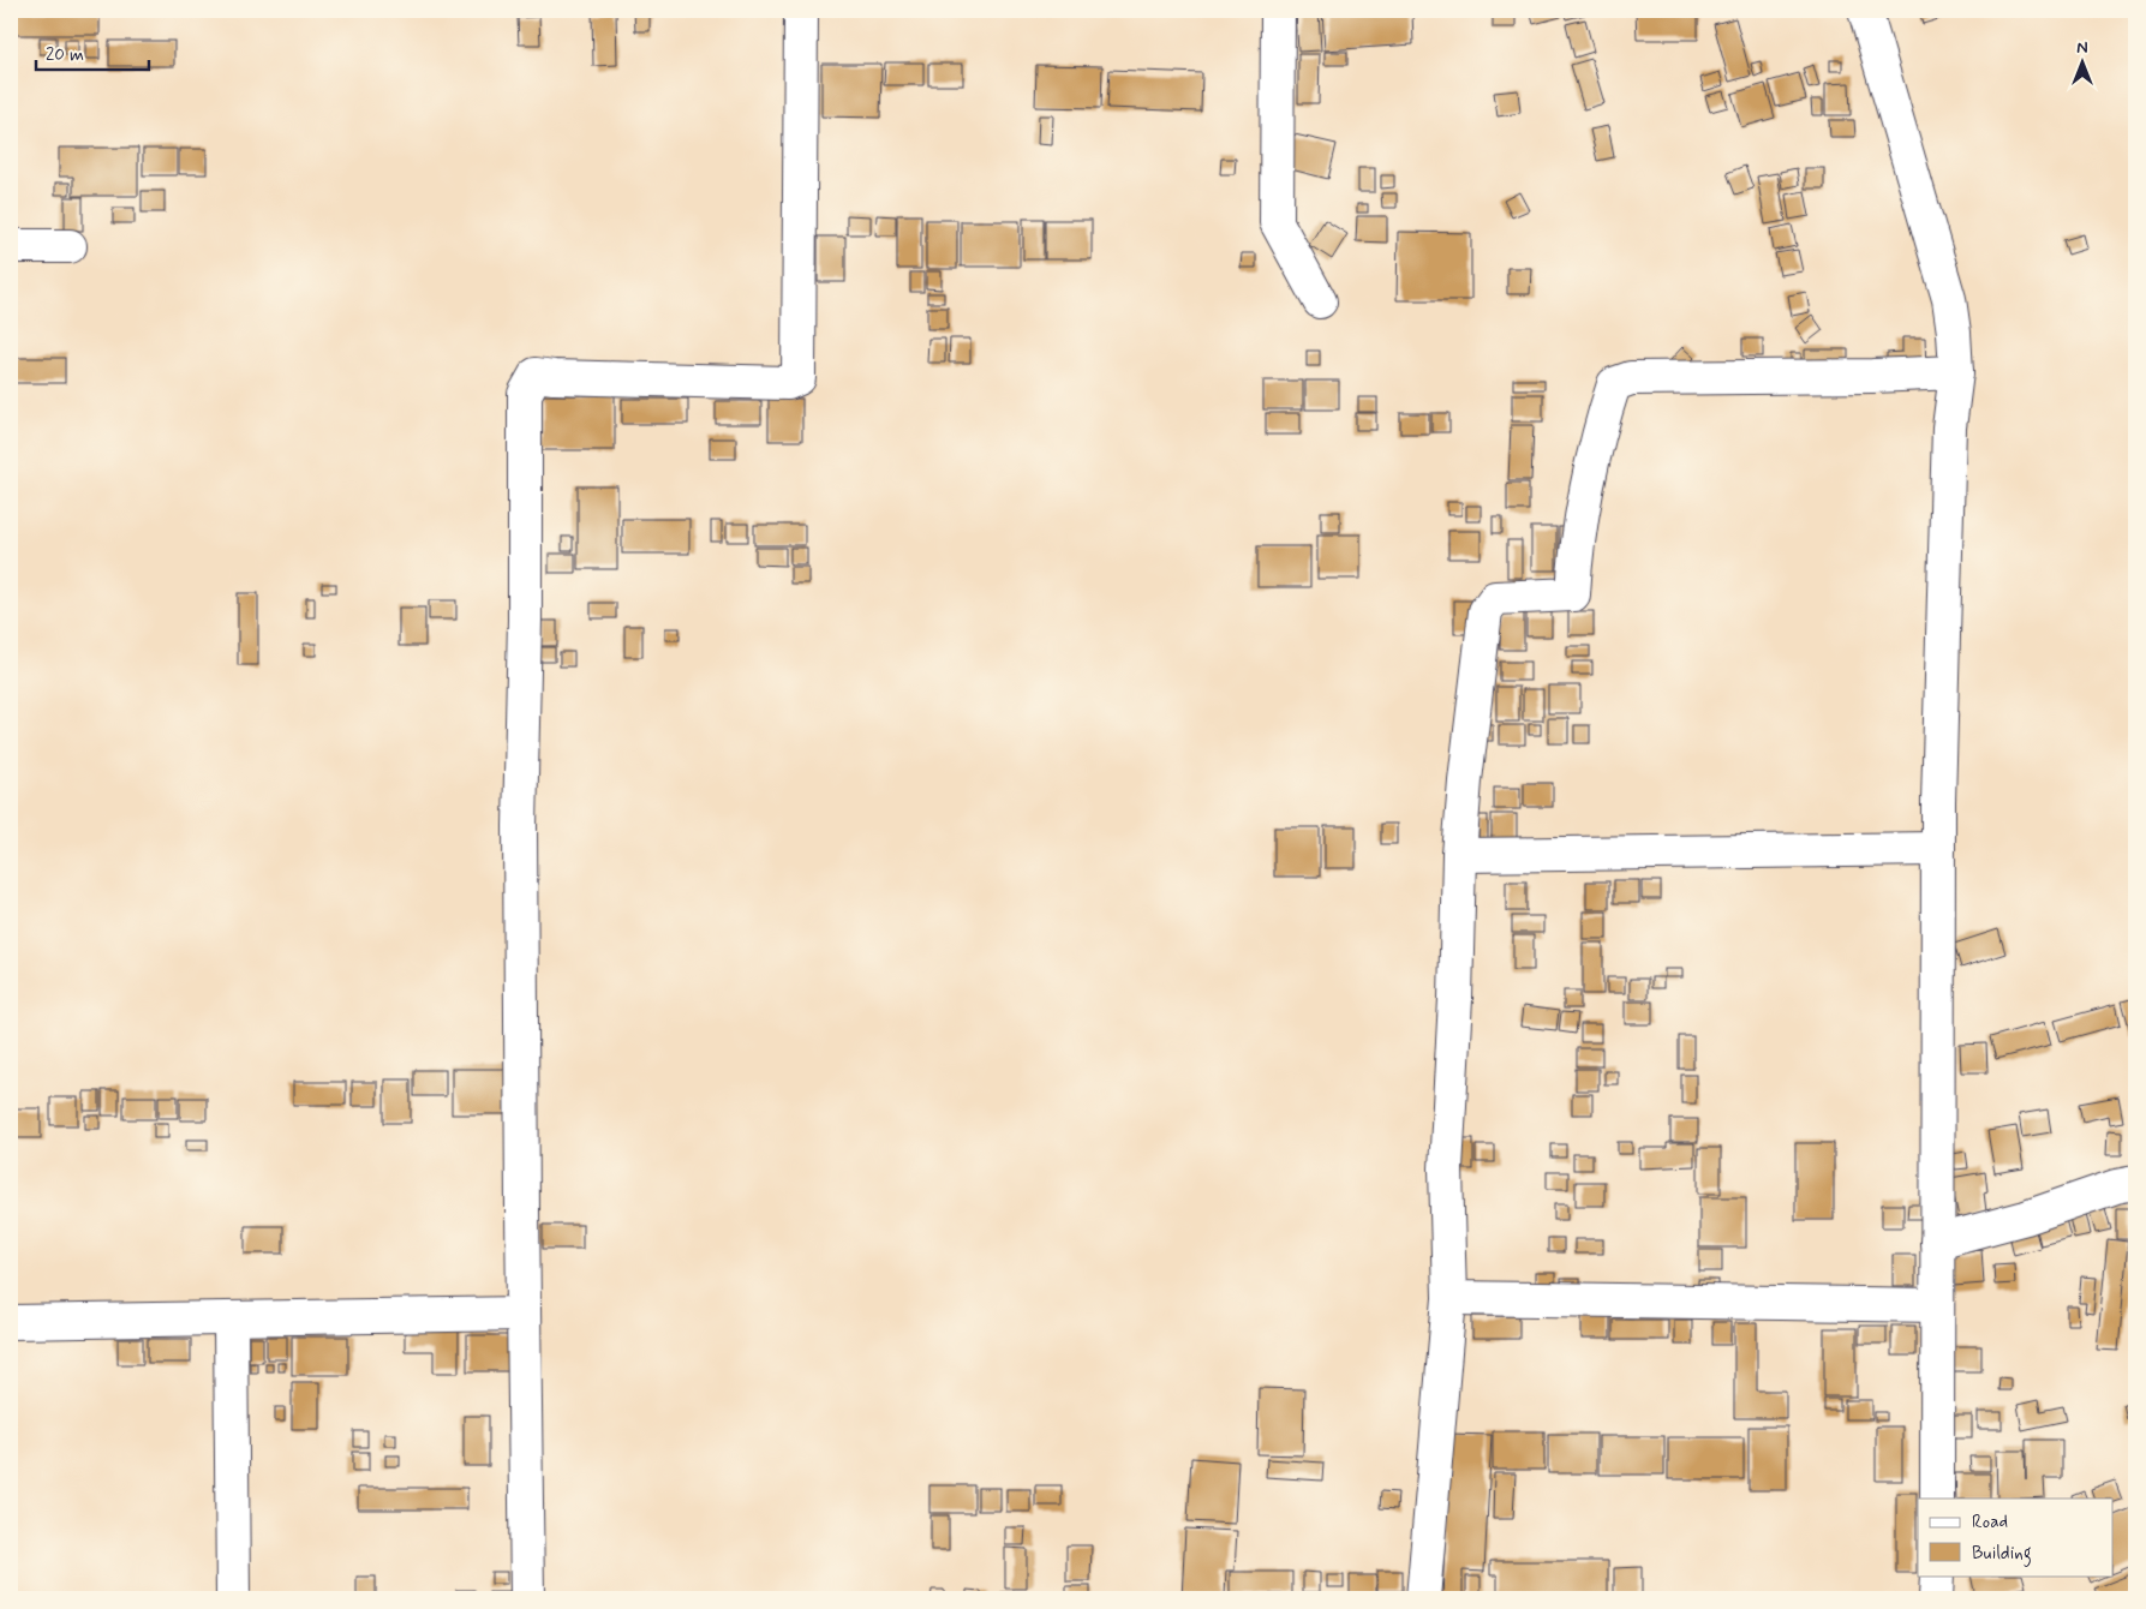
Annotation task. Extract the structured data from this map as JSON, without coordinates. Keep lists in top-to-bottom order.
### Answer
{
  "legend": ["Road", "Building"],
  "scale_bar": "20 m",
  "north": "top"
}
